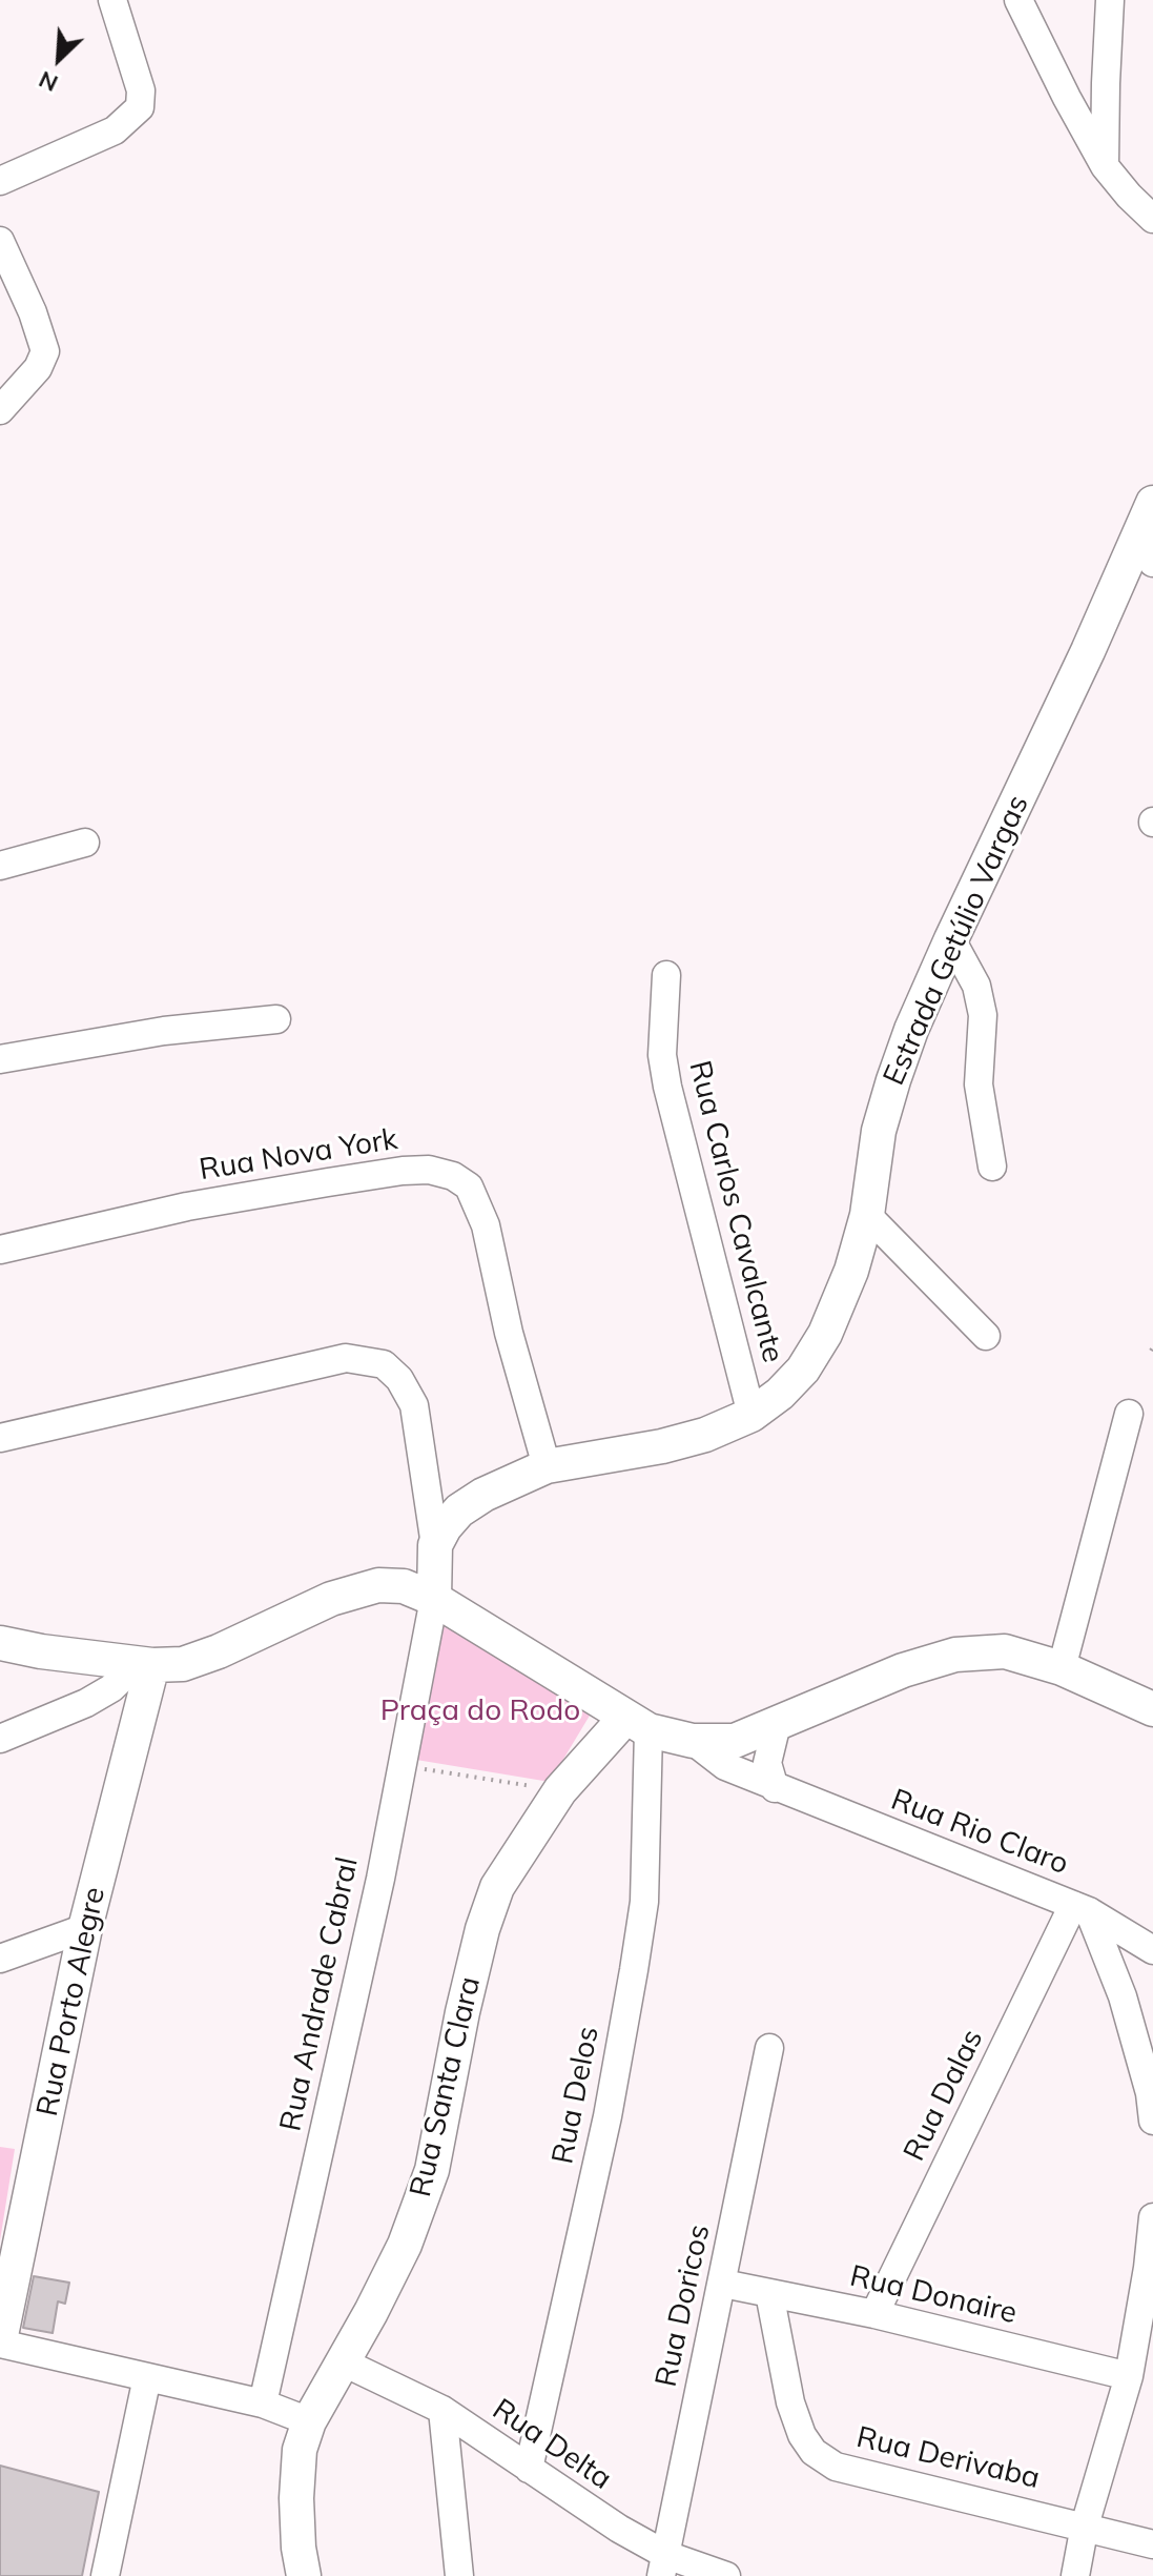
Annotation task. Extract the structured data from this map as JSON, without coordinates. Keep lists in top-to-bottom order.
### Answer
{
  "streets": {
    "main road": ["Estrada Getúlio Vargas", "Rua Porto Alegre", "Rua Santa Clara"],
    "street": [
      "Rua Nova York",
      "Rua Carlos Cavalcante",
      "Rua Rio Claro",
      "Rua Andrade Cabral",
      "Rua Delos",
      "Rua Dalas",
      "Rua Donaire",
      "Rua Doricos",
      "Rua Delta",
      "Rua Derivaba"
    ]
  },
  "crossings": [
    ["Estrada Getúlio Vargas", "Rua Nova York"],
    ["Estrada Getúlio Vargas", "Rua Carlos Cavalcante"],
    ["Rua Rio Claro", "Rua Dalas"],
    ["Rua Santa Clara", "Rua Delos"],
    ["Rua Santa Clara", "Rua Delta"],
    ["Rua Delos", "Rua Delta"],
    ["Rua Dalas", "Rua Donaire"],
    ["Rua Donaire", "Rua Doricos"],
    ["Rua Donaire", "Rua Derivaba"],
    ["Rua Doricos", "Rua Delta"]
  ],
  "parks": ["Praça do Rodo"],
  "north": "bottom left"
}
